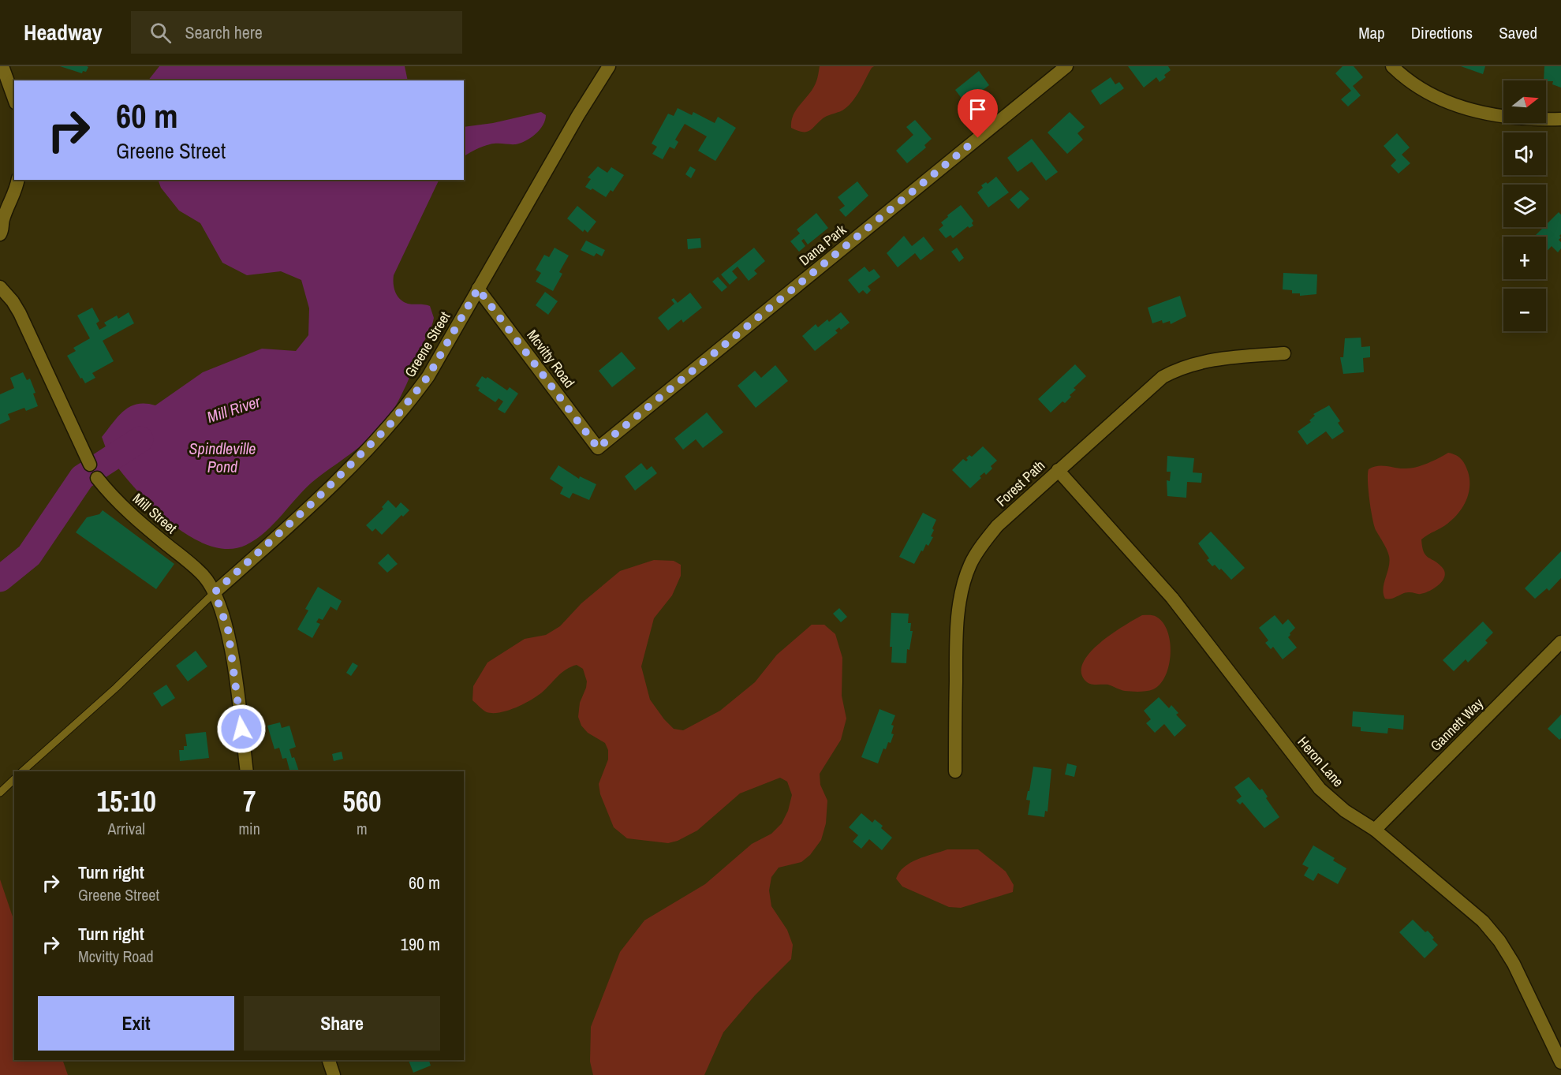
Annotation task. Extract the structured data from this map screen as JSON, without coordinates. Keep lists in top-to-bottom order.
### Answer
{
  "streets": {
    "street": [
      "Dana Park",
      "Greene Street",
      "Mcvitty Road",
      "Forest Path",
      "Mill Street",
      "Gannett Way",
      "Heron Lane"
    ]
  },
  "crossings": [
    ["Dana Park", "Mcvitty Road"],
    ["Greene Street", "Mcvitty Road"],
    ["Greene Street", "Mill Street"],
    ["Forest Path", "Heron Lane"],
    ["Gannett Way", "Heron Lane"]
  ],
  "water": ["Mill River", "Spindleville Pond"],
  "north": "right",
  "page": {
    "header": "Headway",
    "search": "Search here",
    "nav": ["Map", "Directions", "Saved"],
    "map_buttons": ["+", "−"],
    "turn": ["60 m", "Greene Street"],
    "eta": [
      "15:10",
      "Arrival",
      "7",
      "min",
      "560",
      "m"
    ],
    "list": [
      {
        "name": "Turn right",
        "note": "Greene Street",
        "value": "60 m"
      },
      {
        "name": "Turn right",
        "note": "Mcvitty Road",
        "value": "190 m"
      }
    ],
    "buttons": ["Exit", "Share"]
  }
}
